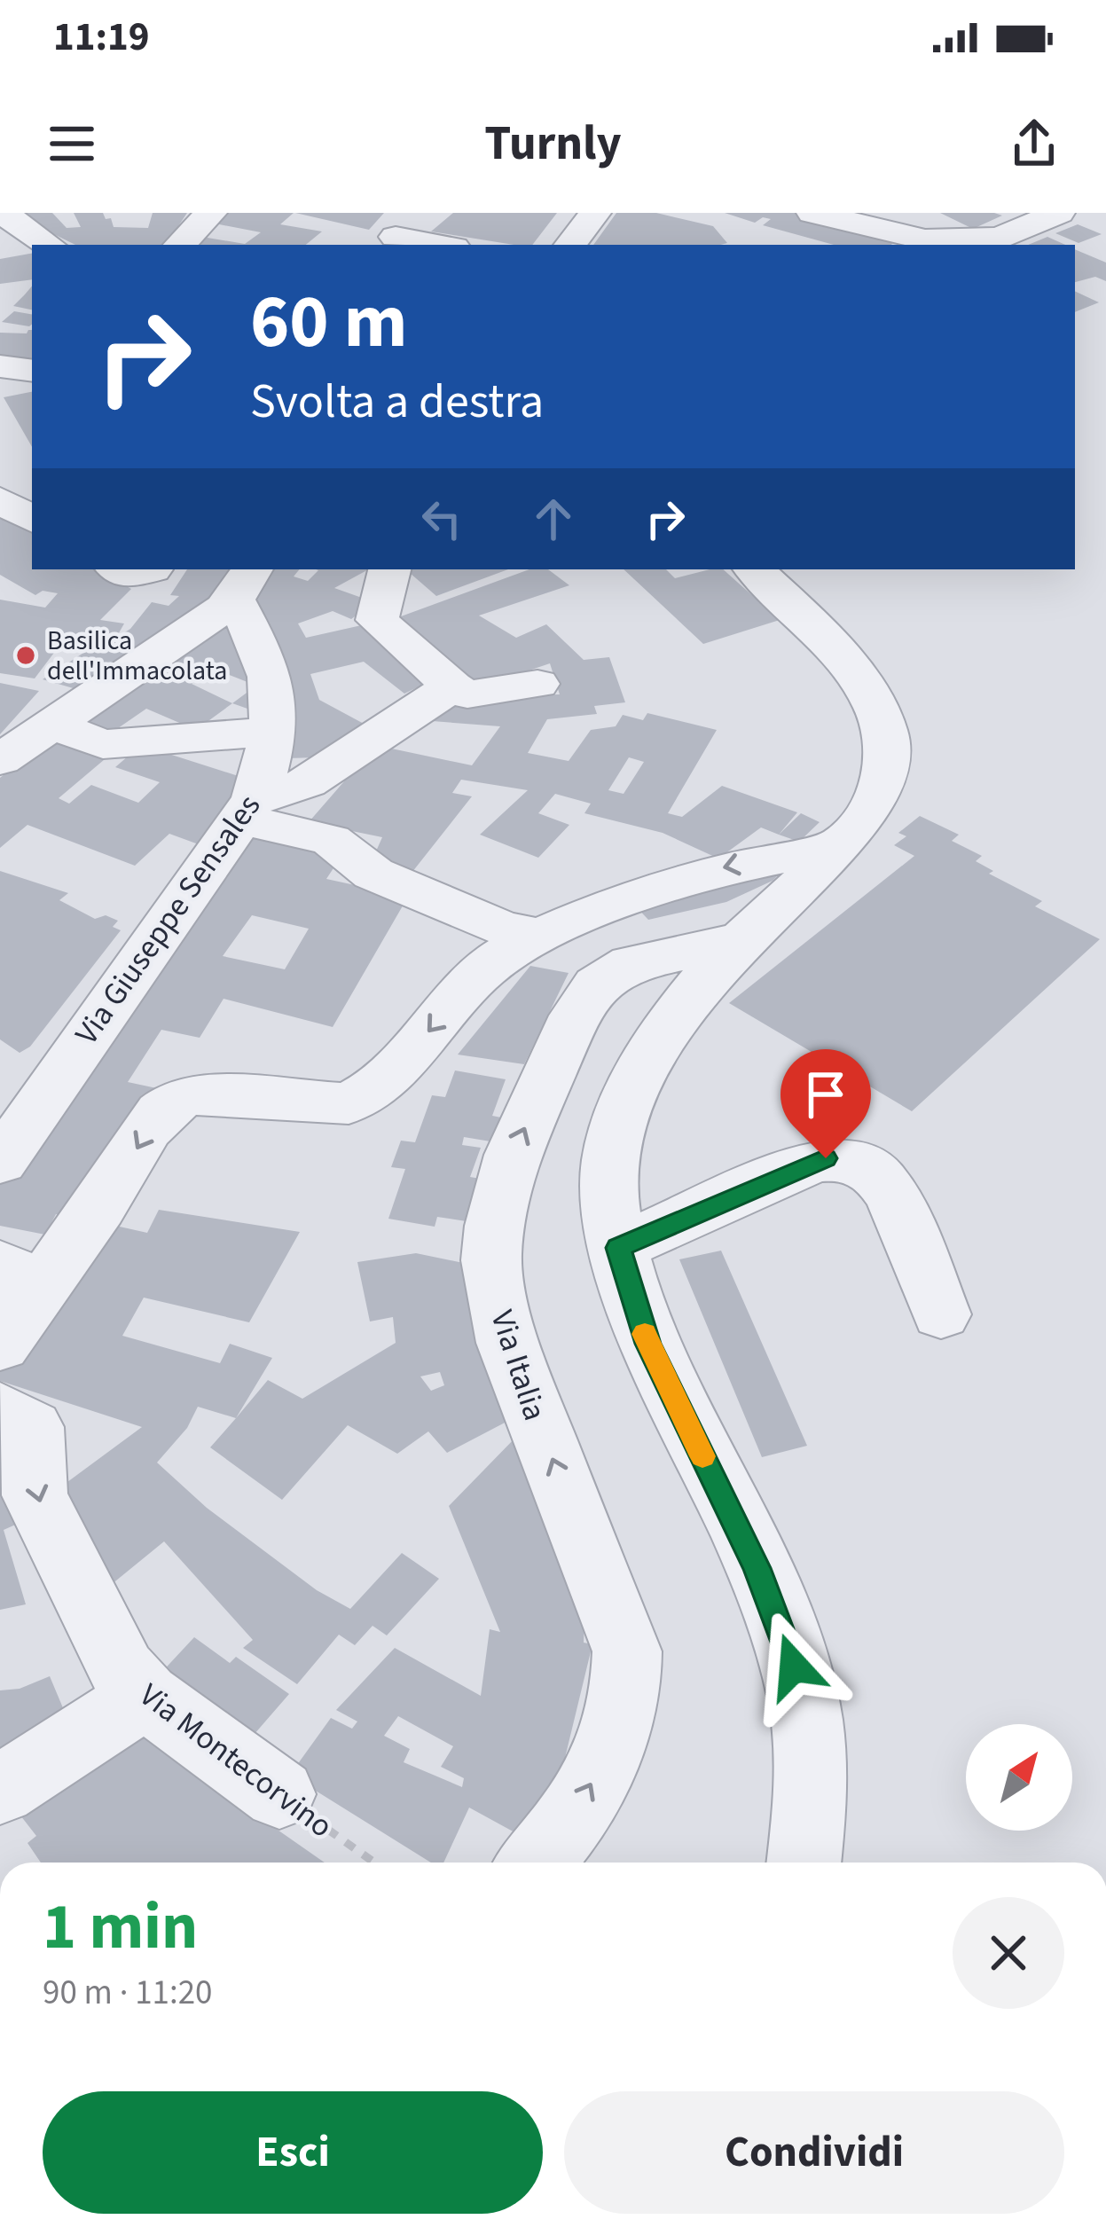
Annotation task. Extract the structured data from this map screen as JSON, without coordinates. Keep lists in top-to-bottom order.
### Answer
{
  "streets": {
    "street": ["Via Giuseppe Sensales", "Via Italia", "Via Montecorvino"]
  },
  "one_way": ["Via Montecorvino"],
  "places": ["Basilica dell'Immacolata"],
  "north": "top right",
  "page": {
    "status": "11:19",
    "header": "Turnly",
    "turn": ["60 m", "Svolta a destra"],
    "heading": ["1 min", "90 m · 11:20"],
    "buttons": ["Esci", "Condividi"]
  }
}
